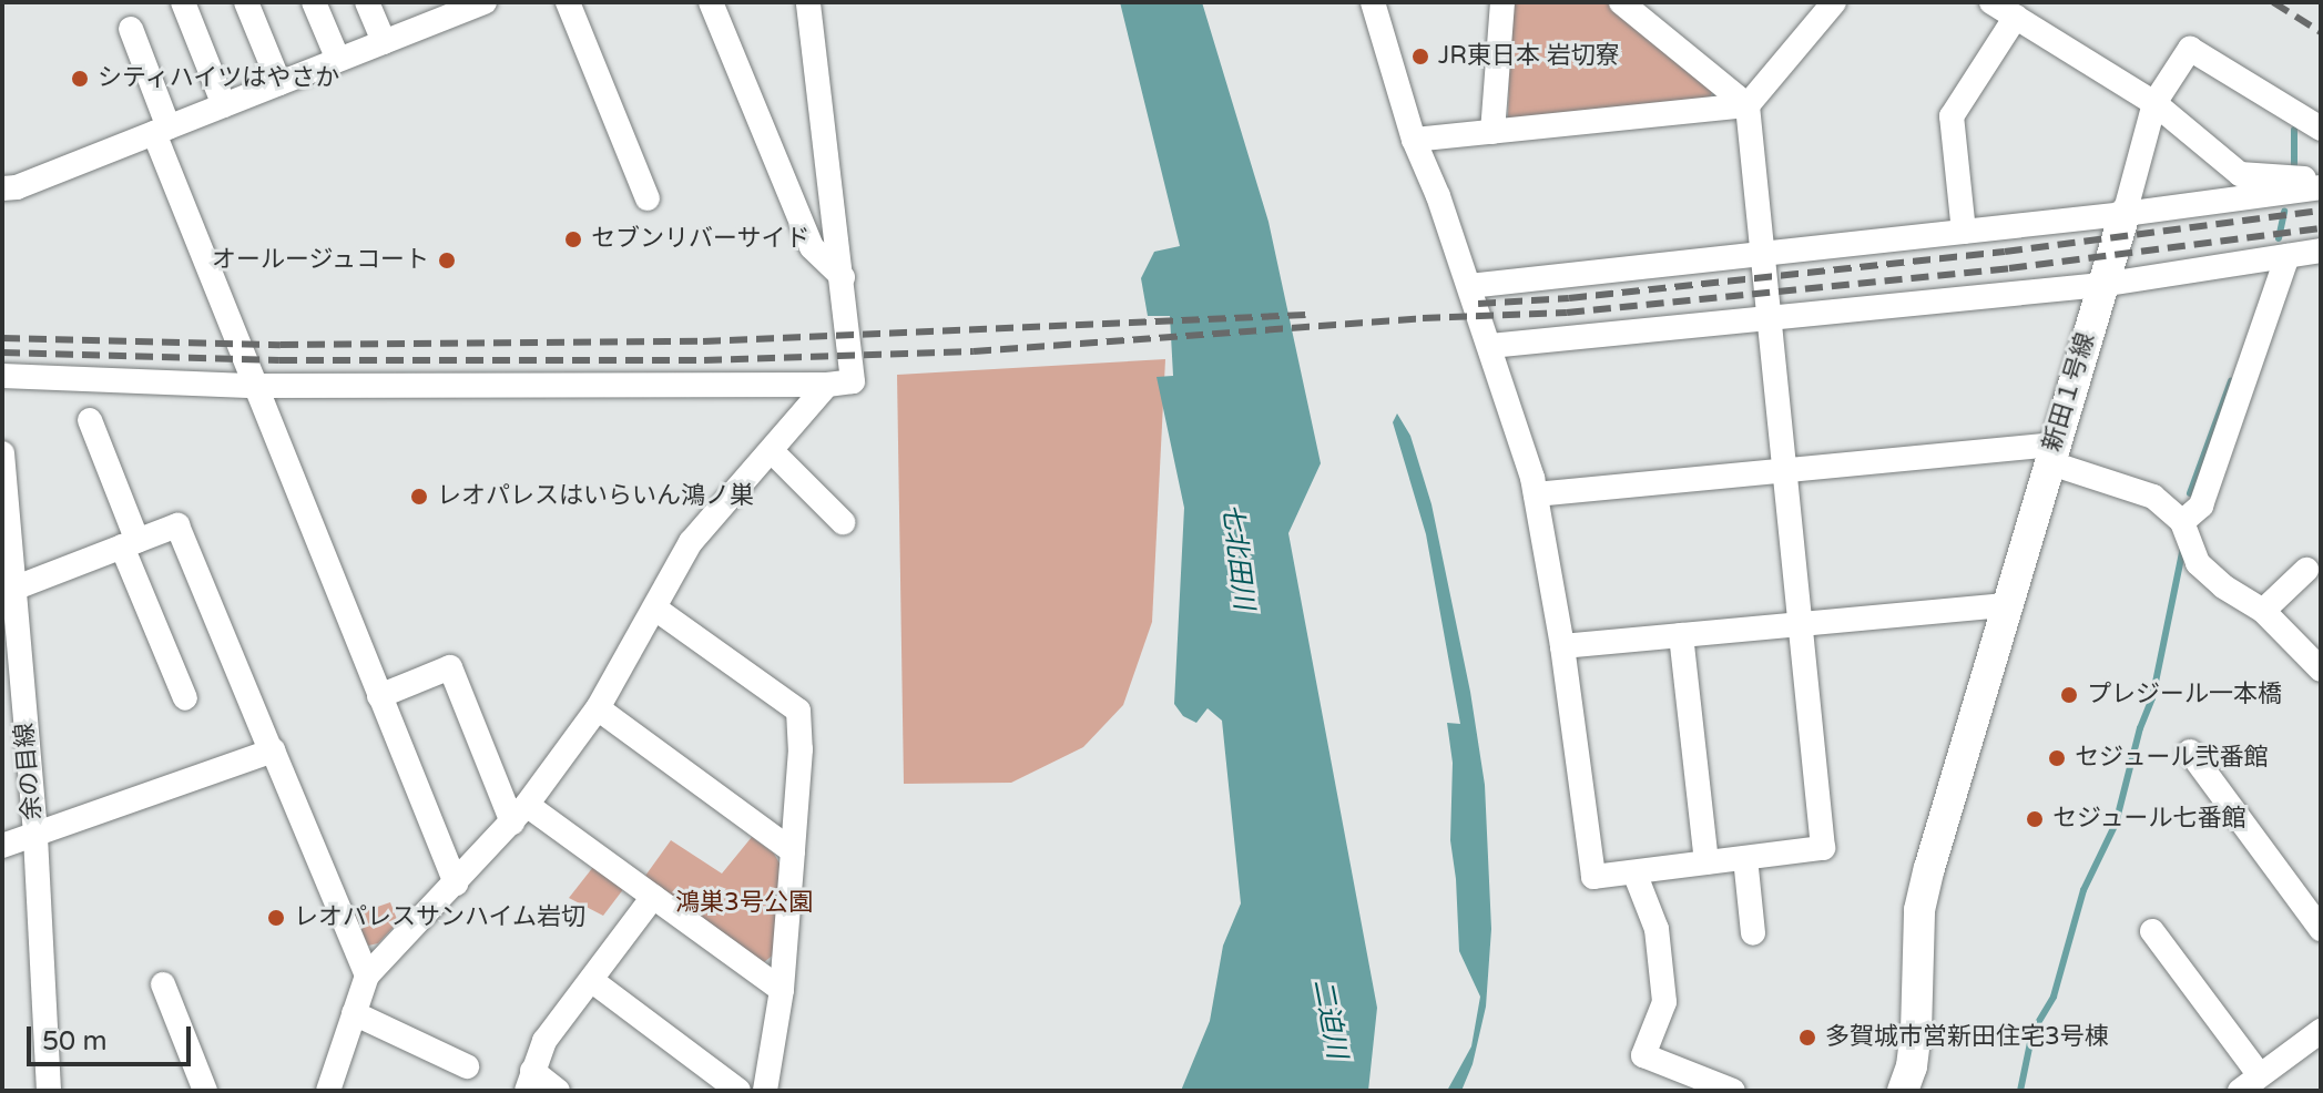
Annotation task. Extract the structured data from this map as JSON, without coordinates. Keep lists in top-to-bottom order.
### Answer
{
  "streets": {
    "street": ["新田１号線", "余の目線"]
  },
  "water": ["七北田川", "二迫川"],
  "parks": ["鴻巣3号公園"],
  "places": [
    "JR東日本 岩切寮",
    "シティハイツはやさか",
    "セブンリバーサイド",
    "オールージュコート",
    "レオパレスはいらいん鴻ノ巣",
    "プレジール一本橋",
    "セジュール弐番館",
    "セジュール七番館",
    "レオパレスサンハイム岩切",
    "多賀城市営新田住宅3号棟"
  ],
  "scale_bar": "50 m"
}
